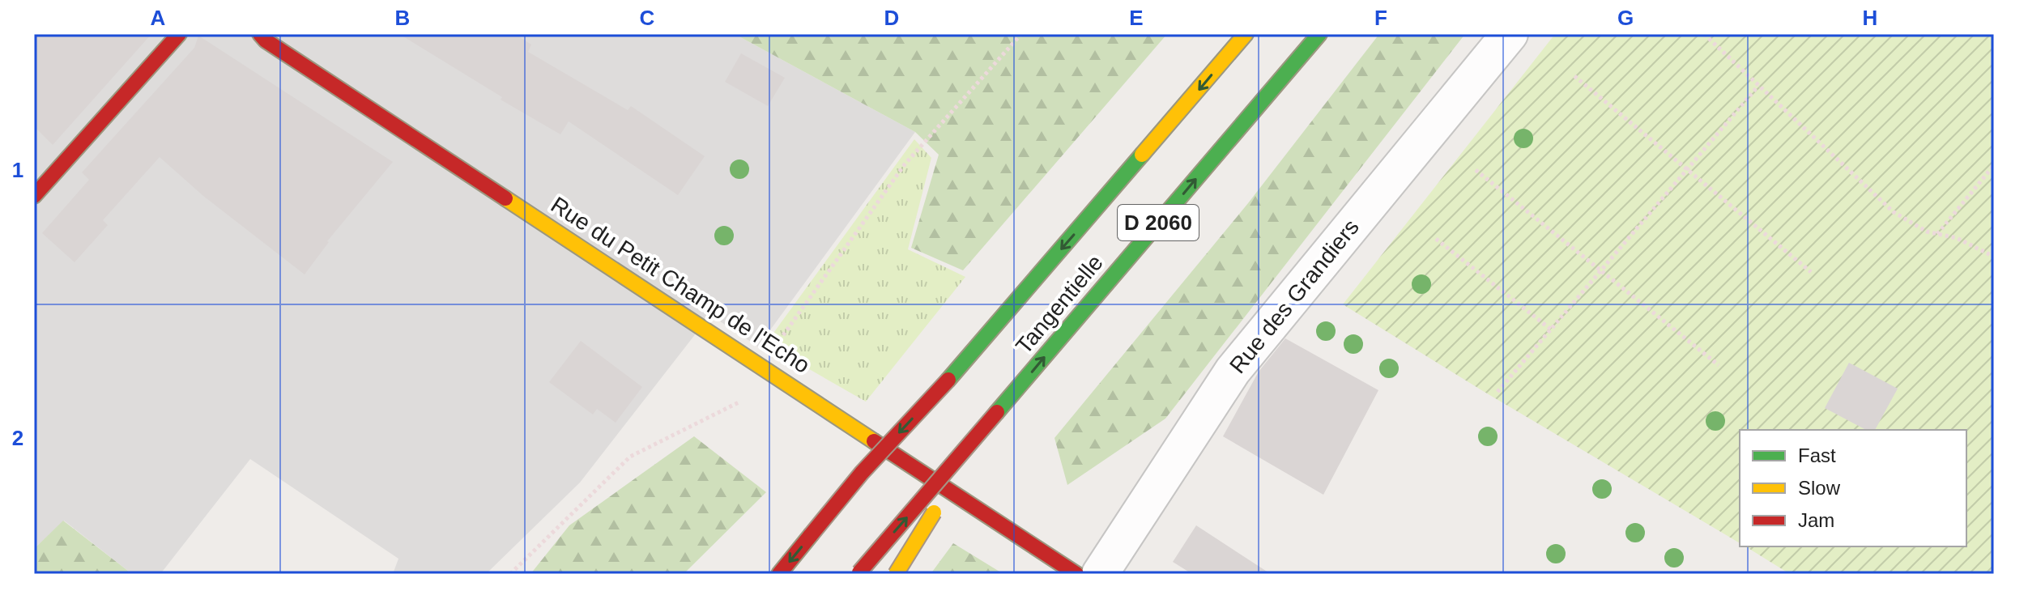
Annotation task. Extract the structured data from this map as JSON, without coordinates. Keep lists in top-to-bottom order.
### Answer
{
  "streets": {
    "main road": ["D 2060", "Rue du Petit Champ de l'Echo", "Tangentielle"],
    "street": ["Rue des Grandiers"]
  },
  "legend": ["Fast", "Slow", "Jam"],
  "grid": {
    "columns": [
      "A",
      "B",
      "C",
      "D",
      "E",
      "F",
      "G",
      "H"
    ],
    "rows": ["1", "2"]
  }
}
